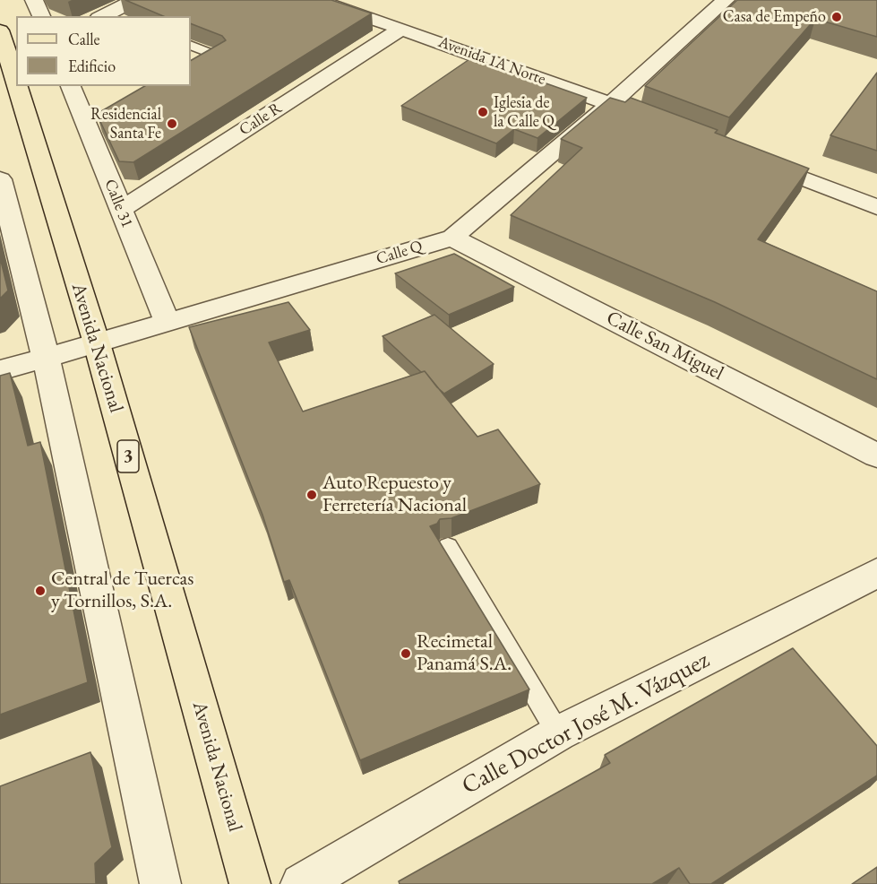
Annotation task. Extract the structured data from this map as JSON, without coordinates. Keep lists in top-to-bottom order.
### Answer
{
  "streets": {
    "main road": ["Avenida Nacional", "3"],
    "street": [
      "Avenida 1A Norte",
      "Calle R",
      "Calle 31",
      "Calle Q",
      "Calle San Miguel",
      "Calle Doctor José M. Vázquez"
    ]
  },
  "crossings": [
    ["Avenida 1A Norte", "Calle R"],
    ["Avenida 1A Norte", "Calle Q"],
    ["Calle R", "Calle 31"],
    ["Calle 31", "Calle Q"],
    ["Calle Q", "Calle San Miguel"],
    ["Calle Q", "Avenida Nacional"]
  ],
  "places": [
    "Casa de Empeño",
    "Iglesia de la Calle Q",
    "Residencial Santa Fe",
    "Auto Repuesto y Ferretería Nacional",
    "Central de Tuercas y Tornillos, S.A.",
    "Recimetal Panamá S.A."
  ],
  "legend": ["Calle", "Edificio"]
}
